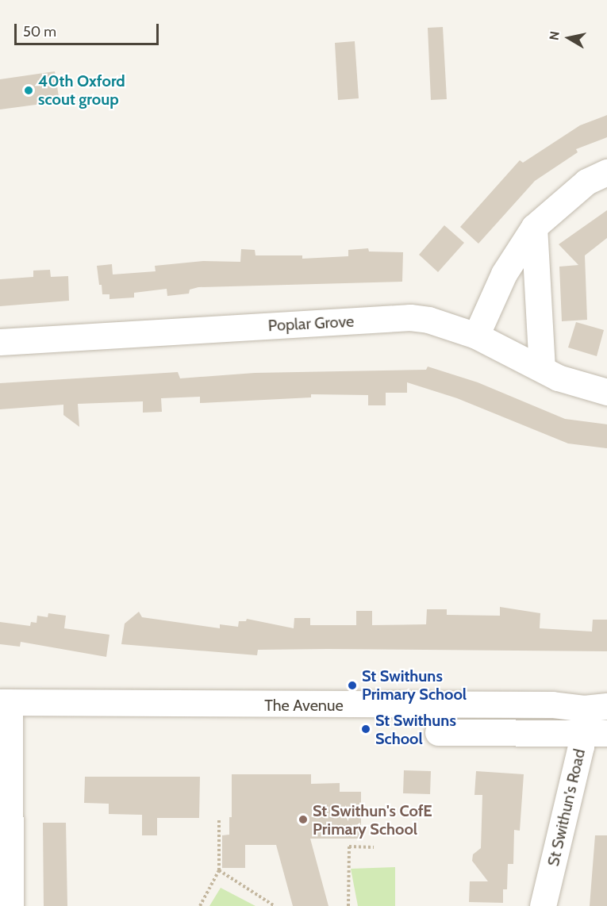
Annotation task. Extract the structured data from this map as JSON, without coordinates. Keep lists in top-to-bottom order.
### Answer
{
  "streets": {
    "street": ["Poplar Grove", "The Avenue", "St Swithun's Road"]
  },
  "crossings": [
    ["The Avenue", "St Swithun's Road"]
  ],
  "places": [
    "40th Oxford scout group",
    "St Swithuns Primary School",
    "St Swithuns School",
    "St Swithun's CofE Primary School"
  ],
  "scale_bar": "50 m",
  "north": "left"
}
